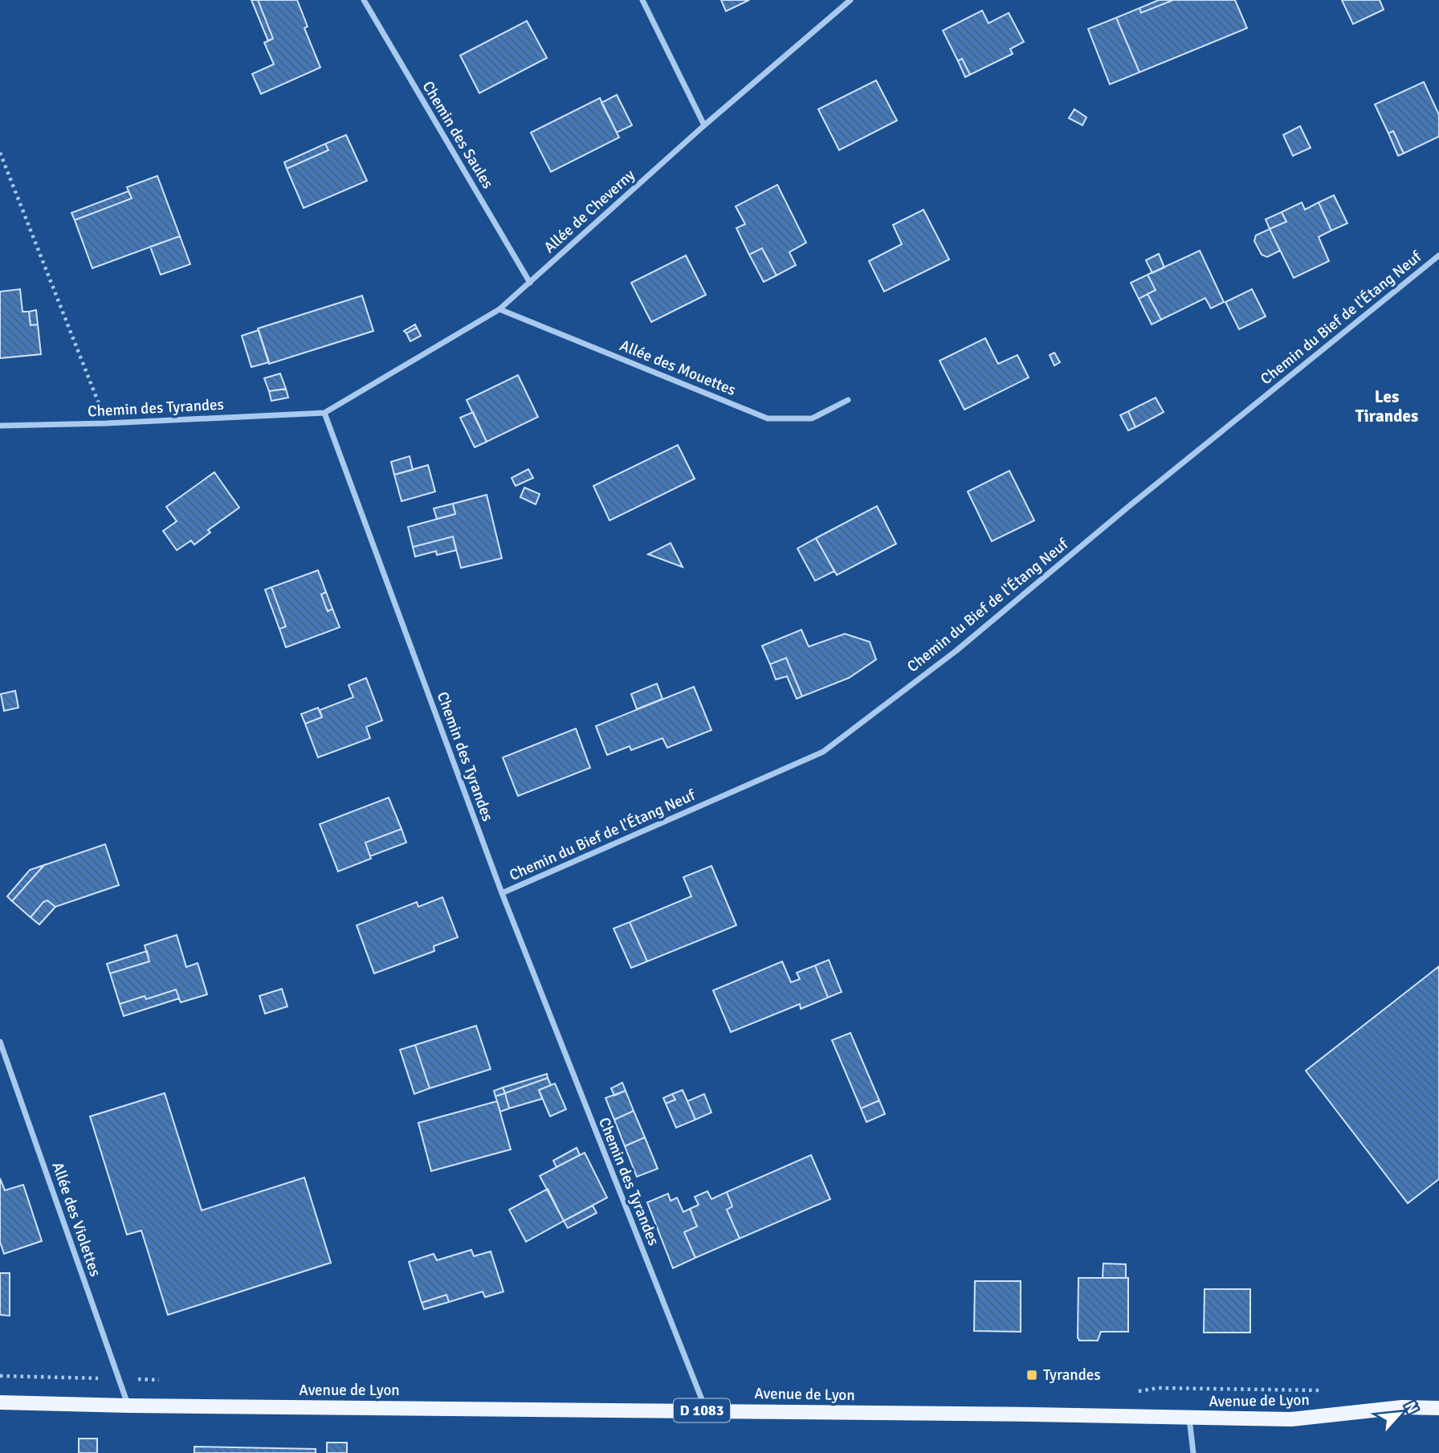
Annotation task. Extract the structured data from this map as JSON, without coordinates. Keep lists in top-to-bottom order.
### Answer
{
  "streets": {
    "main road": ["Avenue de Lyon", "D 1083"],
    "street": [
      "Chemin des Saules",
      "Allée de Cheverny",
      "Chemin du Bief de l'Étang Neuf",
      "Allée des Mouettes",
      "Chemin des Tyrandes",
      "Allée des Violettes"
    ]
  },
  "crossings": [
    ["Chemin des Saules", "Allée de Cheverny"],
    ["Allée de Cheverny", "Allée des Mouettes"],
    ["Allée de Cheverny", "Chemin des Tyrandes"],
    ["Chemin du Bief de l'Étang Neuf", "Chemin des Tyrandes"],
    ["Chemin des Tyrandes", "Avenue de Lyon"],
    ["Allée des Violettes", "Avenue de Lyon"]
  ],
  "districts": ["Les Tirandes"],
  "places": {
    "transit": ["Tyrandes"]
  },
  "north": "top right"
}
